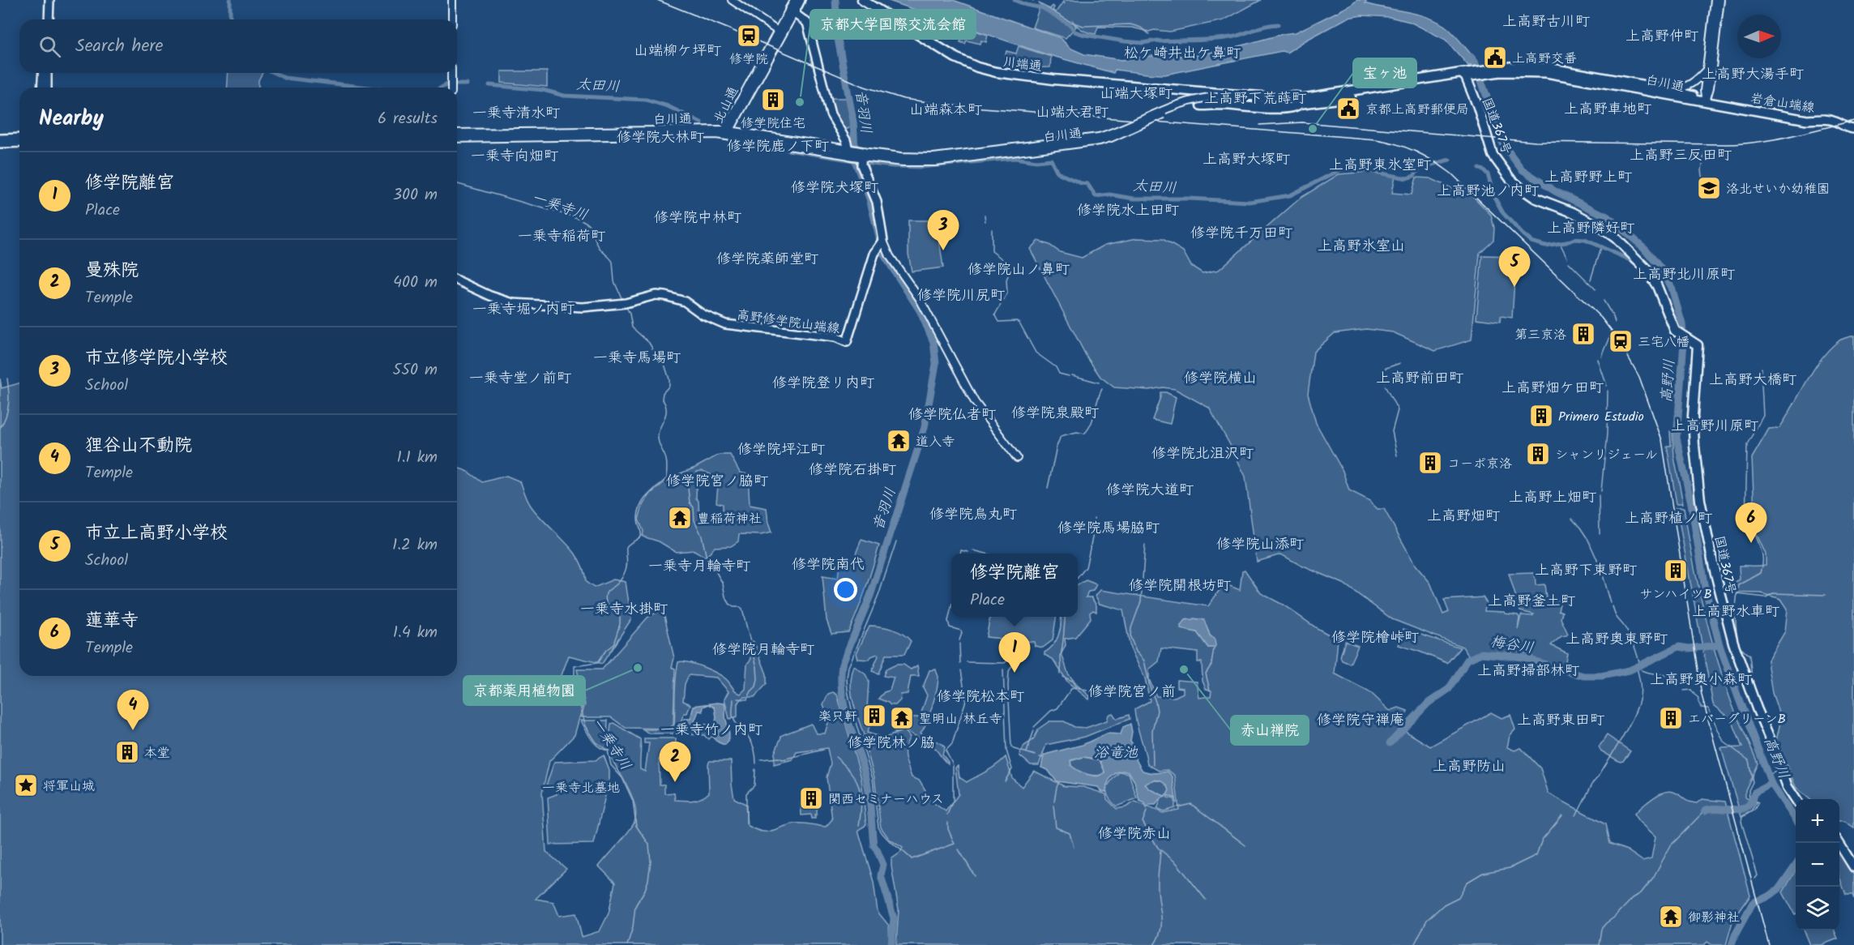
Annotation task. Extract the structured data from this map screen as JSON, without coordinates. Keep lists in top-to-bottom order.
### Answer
{
  "streets": {
    "highway": ["川端通", "白川通", "国道367号"],
    "main road": ["岩倉山端線", "北山通", "高野修学院山端線"]
  },
  "crossings": [
    ["川端通", "白川通"],
    ["白川通", "岩倉山端線"],
    ["白川通", "北山通"],
    ["白川通", "国道367号"]
  ],
  "districts": [
    "上高野古川町",
    "上高野仲町",
    "山端柳ケ坪町",
    "松ケ崎井出ケ鼻町",
    "上高野大湯手町",
    "山端大塚町",
    "上高野下荒蒔町",
    "上高野車地町",
    "山端森本町",
    "山端大君町",
    "一乗寺清水町",
    "修学院大林町",
    "修学院鹿ノ下町",
    "上高野三反田町",
    "一乗寺向畑町",
    "上高野大塚町",
    "上高野東氷室町",
    "上高野野上町",
    "修学院犬塚町",
    "上高野池ノ内町",
    "修学院水上田町",
    "修学院中林町",
    "上高野隣好町",
    "修学院千万田町",
    "一乗寺稲荷町",
    "上高野氷室山",
    "修学院薬師堂町",
    "修学院山ノ鼻町",
    "上高野北川原町",
    "修学院川尻町",
    "一乗寺堀ノ内町",
    "一乗寺馬場町",
    "一乗寺堂ノ前町",
    "修学院横山",
    "上高野前田町",
    "上高野大橋町",
    "修学院登リ内町",
    "上高野畑ケ田町",
    "修学院泉殿町",
    "修学院仏者町",
    "上高野川原町",
    "修学院坪江町",
    "修学院北沮沢町",
    "修学院石掛町",
    "修学院宮ノ脇町",
    "修学院大道町",
    "上高野上畑町",
    "修学院烏丸町",
    "上高野畑町",
    "上高野植ノ町",
    "修学院馬場脇町",
    "修学院山添町",
    "修学院南代",
    "一乗寺月輪寺町",
    "上高野下東野町",
    "修学院開根坊町",
    "上高野釜土町",
    "一乗寺水掛町",
    "上高野水車町",
    "修学院檜峠町",
    "上高野奥東野町",
    "修学院月輪寺町",
    "上高野掃部林町",
    "上高野奥小森町",
    "修学院宮ノ前",
    "修学院松本町",
    "修学院守禅庵",
    "上高野東田町",
    "一乗寺竹ノ内町",
    "修学院林ノ脇",
    "上高野防山",
    "修学院赤山"
  ],
  "water": [
    "太田川",
    "音羽川",
    "一乗寺川",
    "高野川",
    "梅谷川",
    "浴竜池"
  ],
  "parks": ["一乗寺北墓地"],
  "places": {
    "station": ["修学院", "三宅八幡"],
    "public building": ["上高野交番", "京都上高野郵便局"],
    "building": [
      "修学院住宅",
      "第三京洛",
      "Primero Estudio",
      "シャンリジェール",
      "コーポ京洛",
      "サンハイツB",
      "楽只軒",
      "エバーグリーンB",
      "本堂",
      "関西セミナーハウス"
    ],
    "other": [
      "京都大学国際交流会館",
      "宝ヶ池",
      "京都薬用植物園",
      "赤山禅院"
    ],
    "school or university": ["洛北せいか幼稚園"],
    "temple": [
      "道入寺",
      "豊稲荷神社",
      "聖明山 林丘寺",
      "御影神社"
    ],
    "place": ["将軍山城"]
  },
  "north": "right",
  "page": {
    "search": "Search here",
    "heading": ["Nearby", "6 results"],
    "list": [
      {
        "mark": "1",
        "name": "修学院離宮",
        "note": "Place",
        "value": "300 m"
      },
      {
        "mark": "2",
        "name": "曼殊院",
        "note": "Temple",
        "value": "400 m"
      },
      {
        "mark": "3",
        "name": "市立修学院小学校",
        "note": "School",
        "value": "550 m"
      },
      {
        "mark": "4",
        "name": "狸谷山不動院",
        "note": "Temple",
        "value": "1.1 km"
      },
      {
        "mark": "5",
        "name": "市立上高野小学校",
        "note": "School",
        "value": "1.2 km"
      },
      {
        "mark": "6",
        "name": "蓮華寺",
        "note": "Temple",
        "value": "1.4 km"
      }
    ],
    "pins": [
      "3",
      "5",
      "6",
      "1",
      "4",
      "2"
    ],
    "popup": ["修学院離宮", "Place"],
    "map_buttons": ["+", "−"]
  }
}
